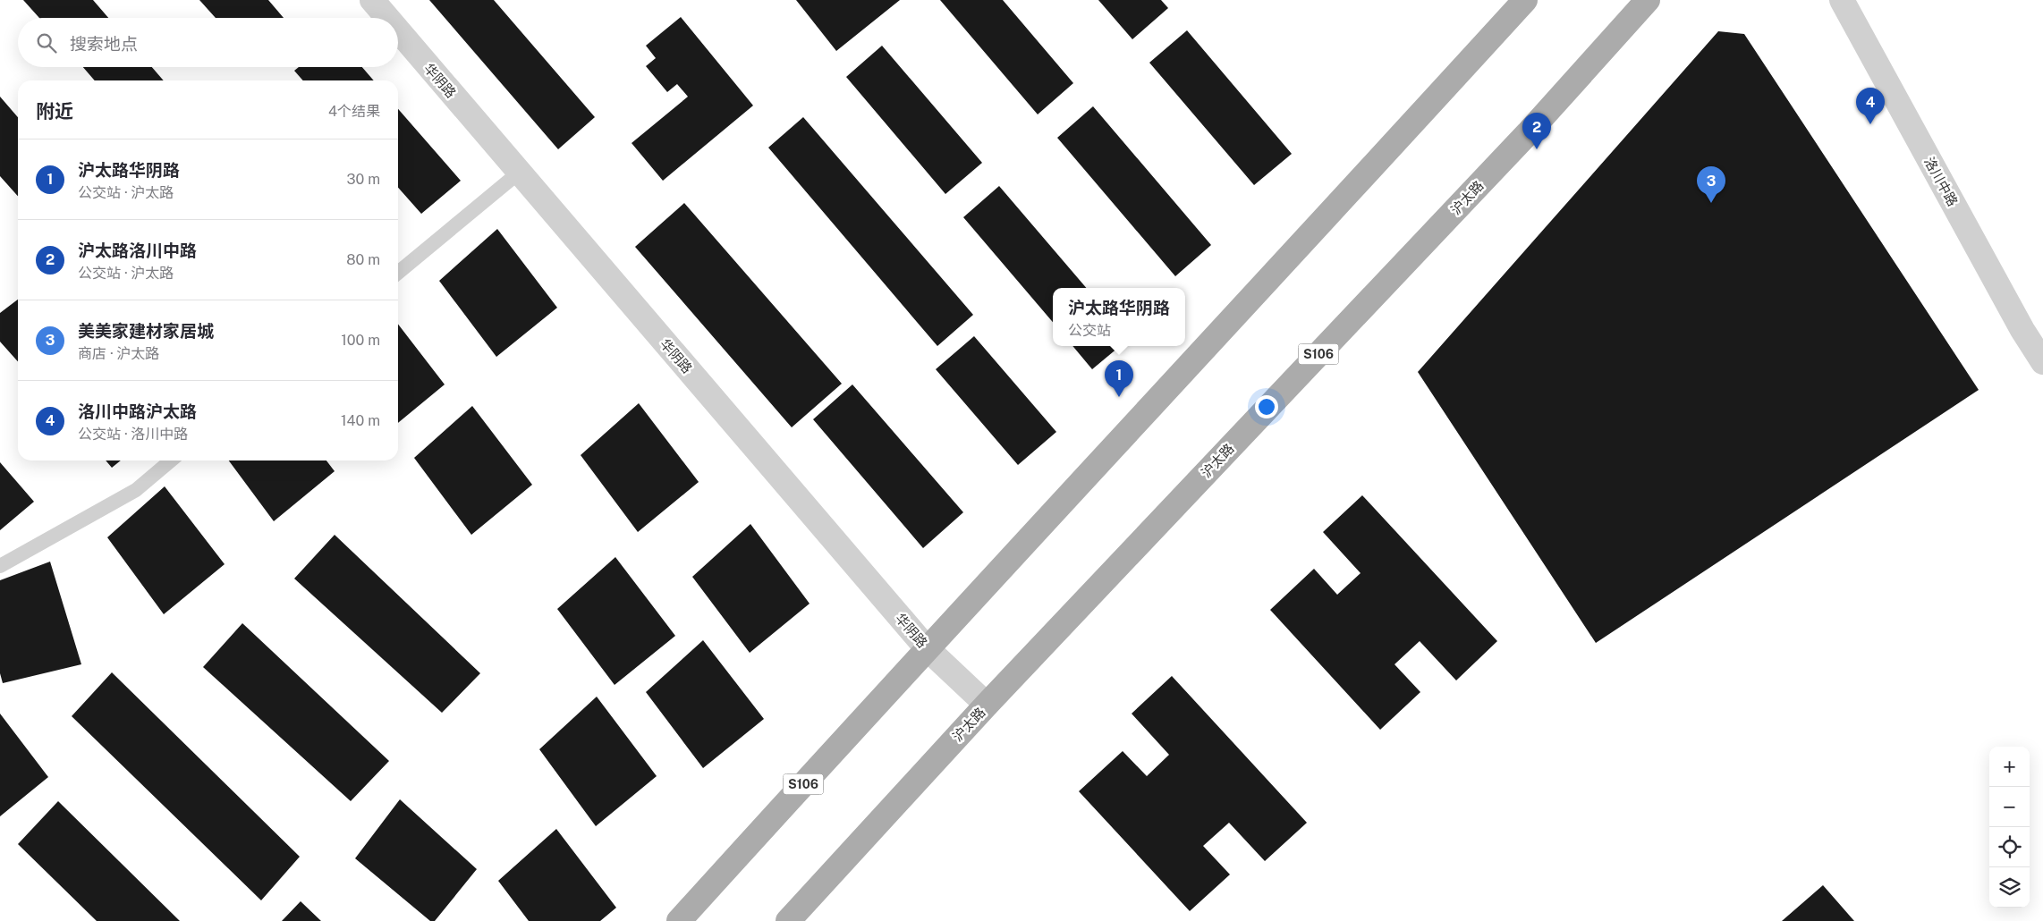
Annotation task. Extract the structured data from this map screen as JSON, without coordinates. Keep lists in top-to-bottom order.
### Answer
{
  "streets": {
    "main road": ["沪太路", "S106"],
    "street": ["华阴路", "洛川中路"]
  },
  "crossings": [
    ["华阴路", "沪太路"],
    ["华阴路", "S106"]
  ],
  "page": {
    "search": "搜索地点",
    "heading": ["附近", "4个结果"],
    "pins": [
      "4",
      "2",
      "3",
      "1"
    ],
    "list": [
      {
        "mark": "1",
        "name": "沪太路华阴路",
        "note": "公交站 · 沪太路",
        "value": "30 m"
      },
      {
        "mark": "2",
        "name": "沪太路洛川中路",
        "note": "公交站 · 沪太路",
        "value": "80 m"
      },
      {
        "mark": "3",
        "name": "美美家建材家居城",
        "note": "商店 · 沪太路",
        "value": "100 m"
      },
      {
        "mark": "4",
        "name": "洛川中路沪太路",
        "note": "公交站 · 洛川中路",
        "value": "140 m"
      }
    ],
    "popup": ["沪太路华阴路", "公交站"],
    "map_buttons": ["+", "−"]
  }
}
